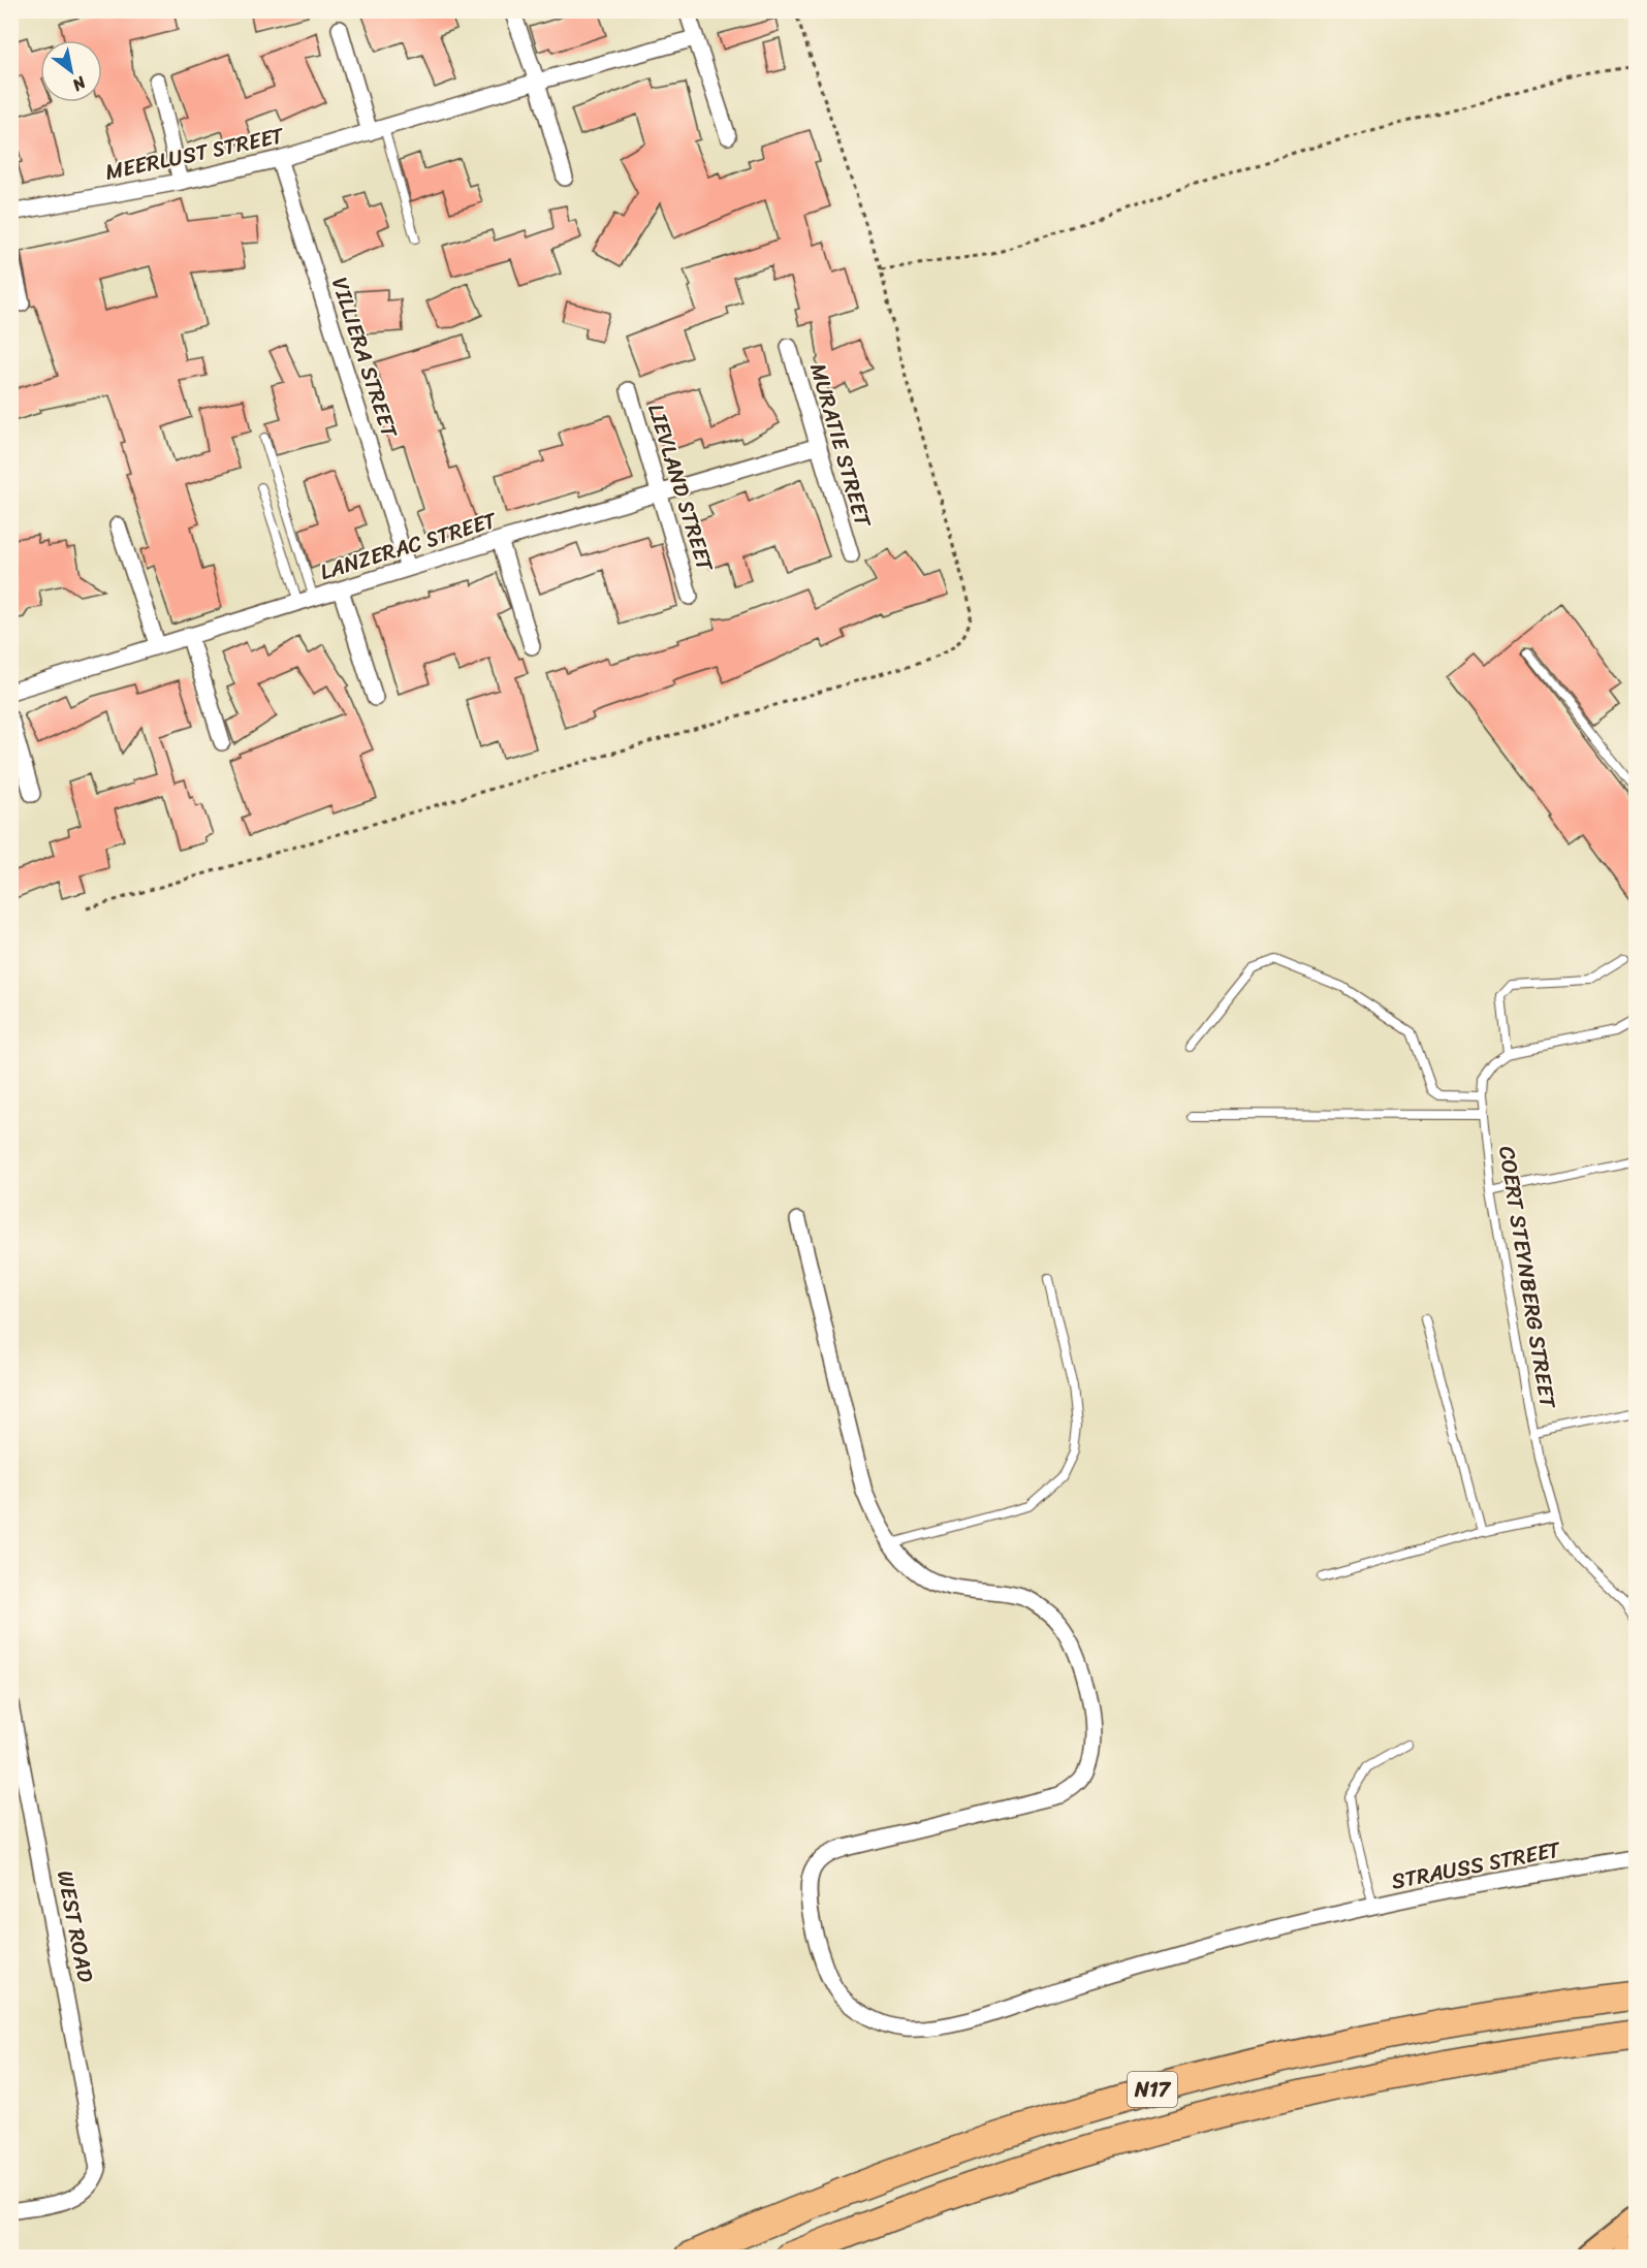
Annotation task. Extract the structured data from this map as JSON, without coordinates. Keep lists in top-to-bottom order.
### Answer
{
  "streets": {
    "highway": ["N17"],
    "street": [
      "MEERLUST STREET",
      "VILLIERA STREET",
      "MURATIE STREET",
      "LIEVLAND STREET",
      "LANZERAC STREET",
      "STRAUSS STREET",
      "WEST ROAD"
    ],
    "lane": ["COERT STEYNBERG STREET"]
  },
  "crossings": [
    ["MEERLUST STREET", "VILLIERA STREET"],
    ["VILLIERA STREET", "LANZERAC STREET"],
    ["MURATIE STREET", "LANZERAC STREET"],
    ["LIEVLAND STREET", "LANZERAC STREET"]
  ],
  "north": "bottom right"
}
